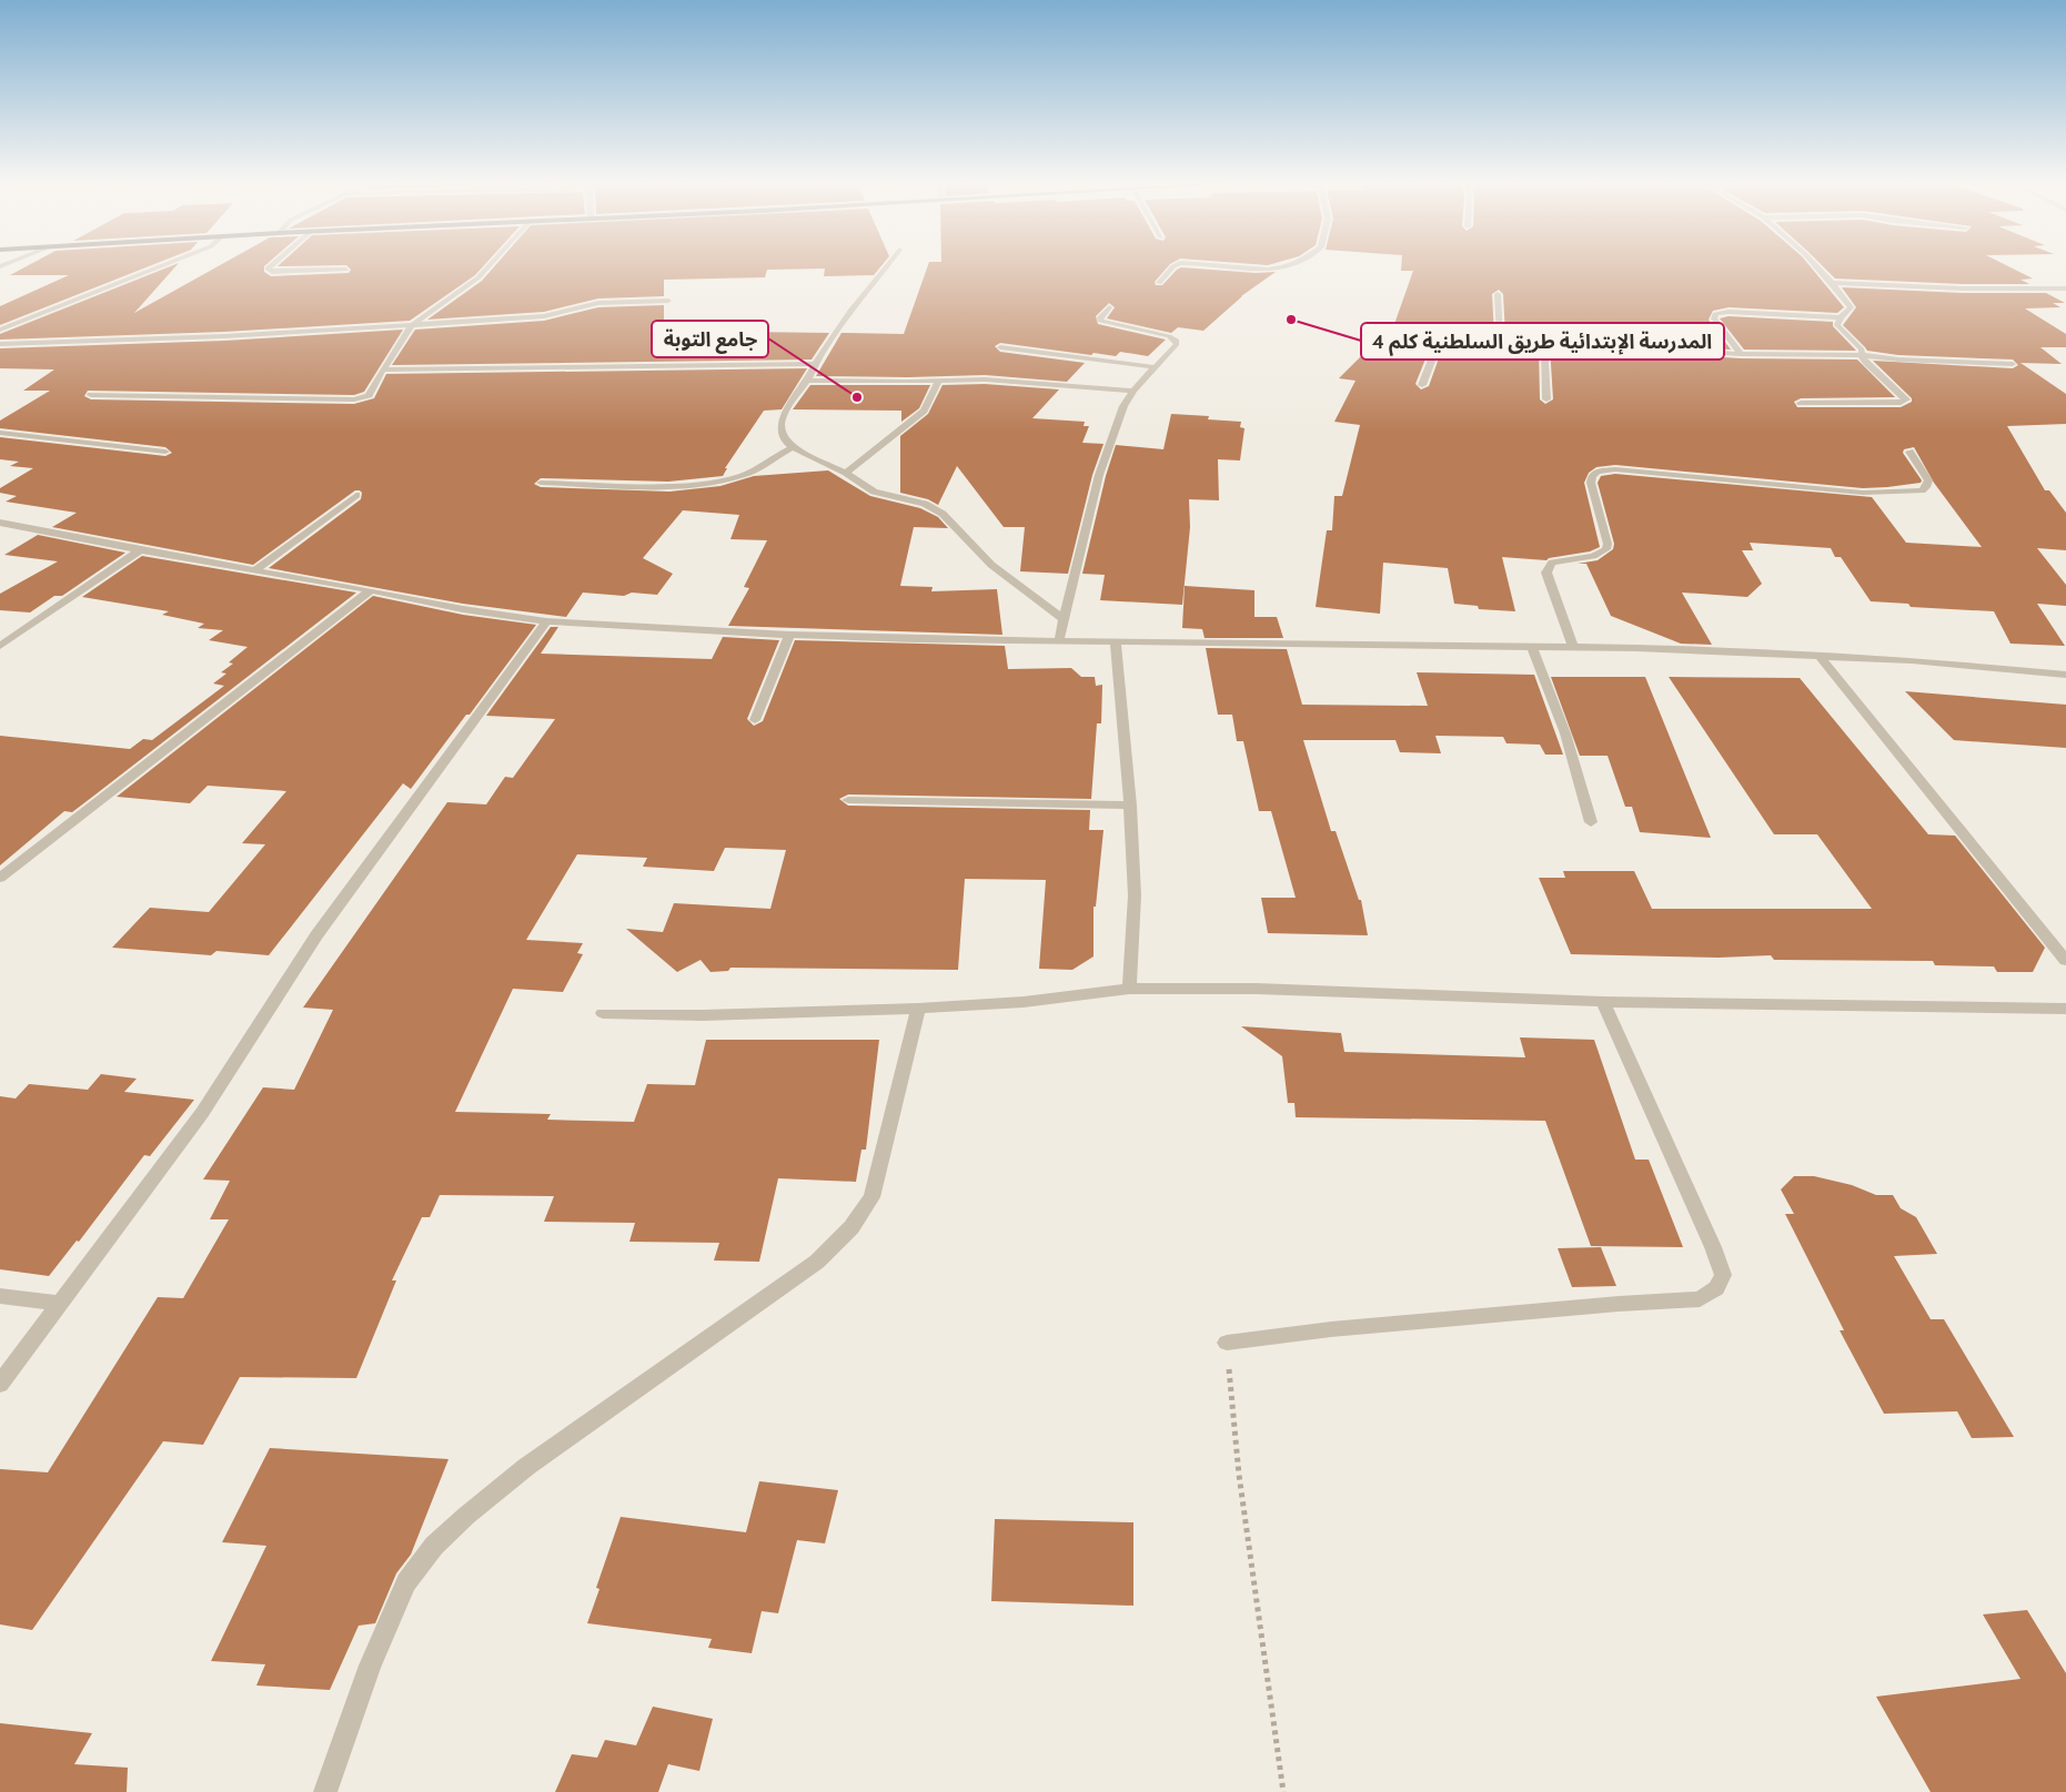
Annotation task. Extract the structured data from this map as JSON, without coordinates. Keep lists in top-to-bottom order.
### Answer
{
  "places": ["المدرسة الإبتدائية طريق السلطنية كلم 4", "جامع التوبة"]
}
